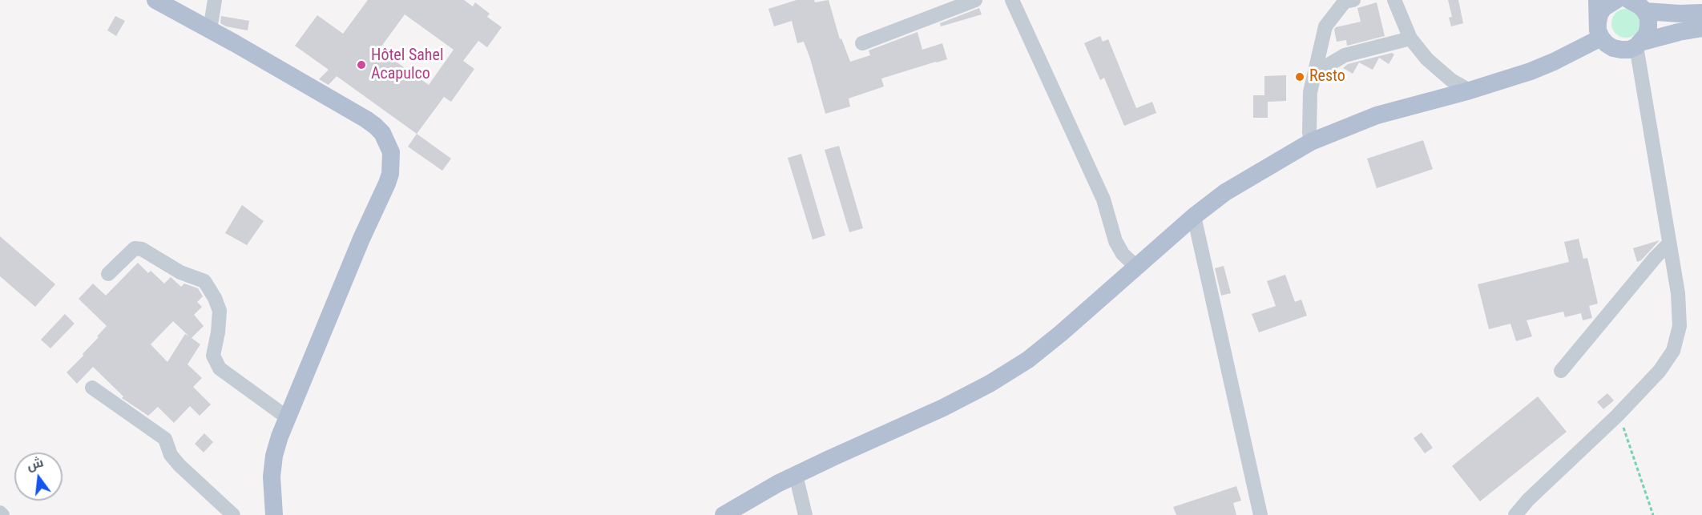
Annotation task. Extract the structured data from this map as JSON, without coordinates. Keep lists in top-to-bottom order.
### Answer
{
  "places": ["Hôtel Sahel Acapulco", "Resto"],
  "north": "top"
}
